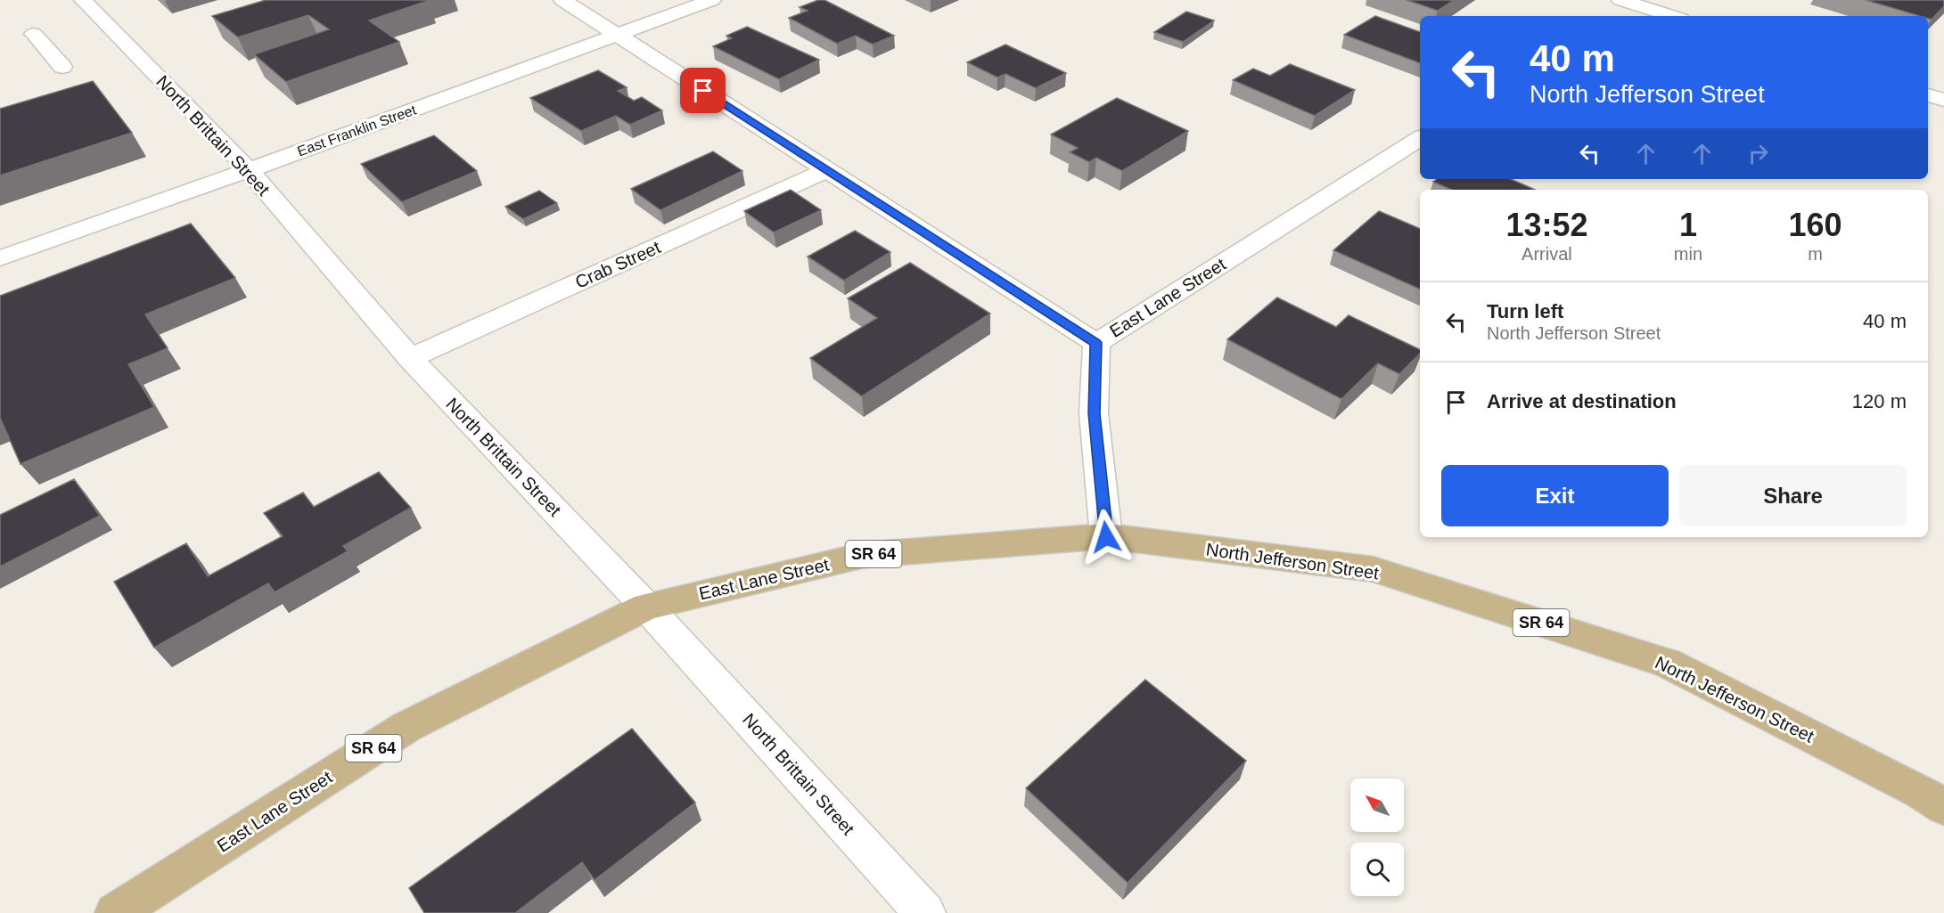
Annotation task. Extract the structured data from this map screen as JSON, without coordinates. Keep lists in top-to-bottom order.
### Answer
{
  "streets": {
    "main road": ["East Lane Street", "SR 64", "North Jefferson Street"],
    "street": ["East Franklin Street", "North Brittain Street", "Crab Street"]
  },
  "crossings": [
    ["East Franklin Street", "North Brittain Street"],
    ["North Brittain Street", "Crab Street"],
    ["North Brittain Street", "East Lane Street"],
    ["East Lane Street", "North Jefferson Street"]
  ],
  "north": "top left",
  "page": {
    "turn": ["40 m", "North Jefferson Street"],
    "eta": [
      "13:52",
      "Arrival",
      "1",
      "min",
      "160",
      "m"
    ],
    "list": [
      {
        "name": "Turn left",
        "note": "North Jefferson Street",
        "value": "40 m"
      },
      {
        "name": "Arrive at destination",
        "value": "120 m"
      }
    ],
    "buttons": ["Exit", "Share"]
  }
}
